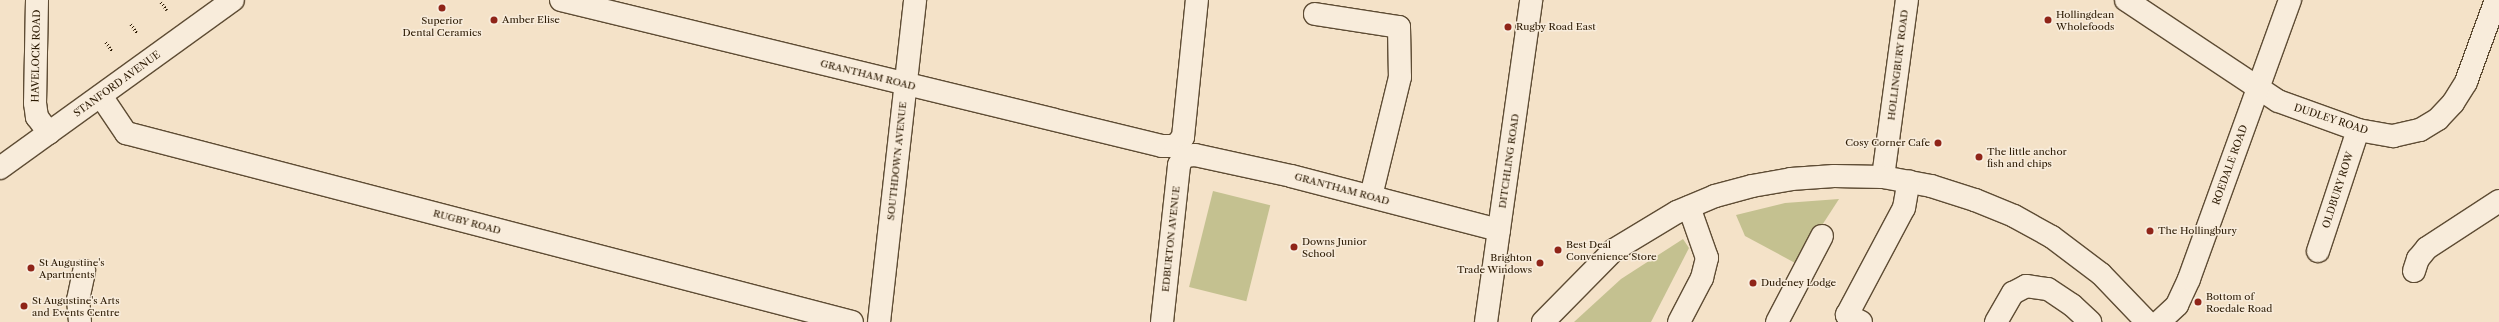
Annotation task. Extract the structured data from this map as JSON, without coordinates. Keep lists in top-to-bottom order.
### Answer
{
  "streets": {
    "street": [
      "HAVELOCK ROAD",
      "HOLLINGBURY ROAD",
      "GRANTHAM ROAD",
      "STANFORD AVENUE",
      "DUDLEY ROAD",
      "SOUTHDOWN AVENUE",
      "DITCHLING ROAD",
      "ROEDALE ROAD",
      "OLDBURY ROW",
      "RUGBY ROAD",
      "EDBURTON AVENUE"
    ]
  },
  "crossings": [
    ["HAVELOCK ROAD", "STANFORD AVENUE"],
    ["GRANTHAM ROAD", "SOUTHDOWN AVENUE"],
    ["GRANTHAM ROAD", "DITCHLING ROAD"],
    ["GRANTHAM ROAD", "EDBURTON AVENUE"],
    ["STANFORD AVENUE", "RUGBY ROAD"],
    ["DUDLEY ROAD", "ROEDALE ROAD"],
    ["DUDLEY ROAD", "OLDBURY ROW"]
  ],
  "places": [
    "Superior Dental Ceramics",
    "Amber Elise",
    "Hollingdean Wholefoods",
    "Rugby Road East",
    "Cosy Corner Cafe",
    "The little anchor fish and chips",
    "The Hollingbury",
    "Downs Junior School",
    "Best Deal Convenience Store",
    "Brighton Trade Windows",
    "St Augustine's Apartments",
    "Dudeney Lodge",
    "Bottom of Roedale Road",
    "St Augustine's Arts and Events Centre"
  ]
}
